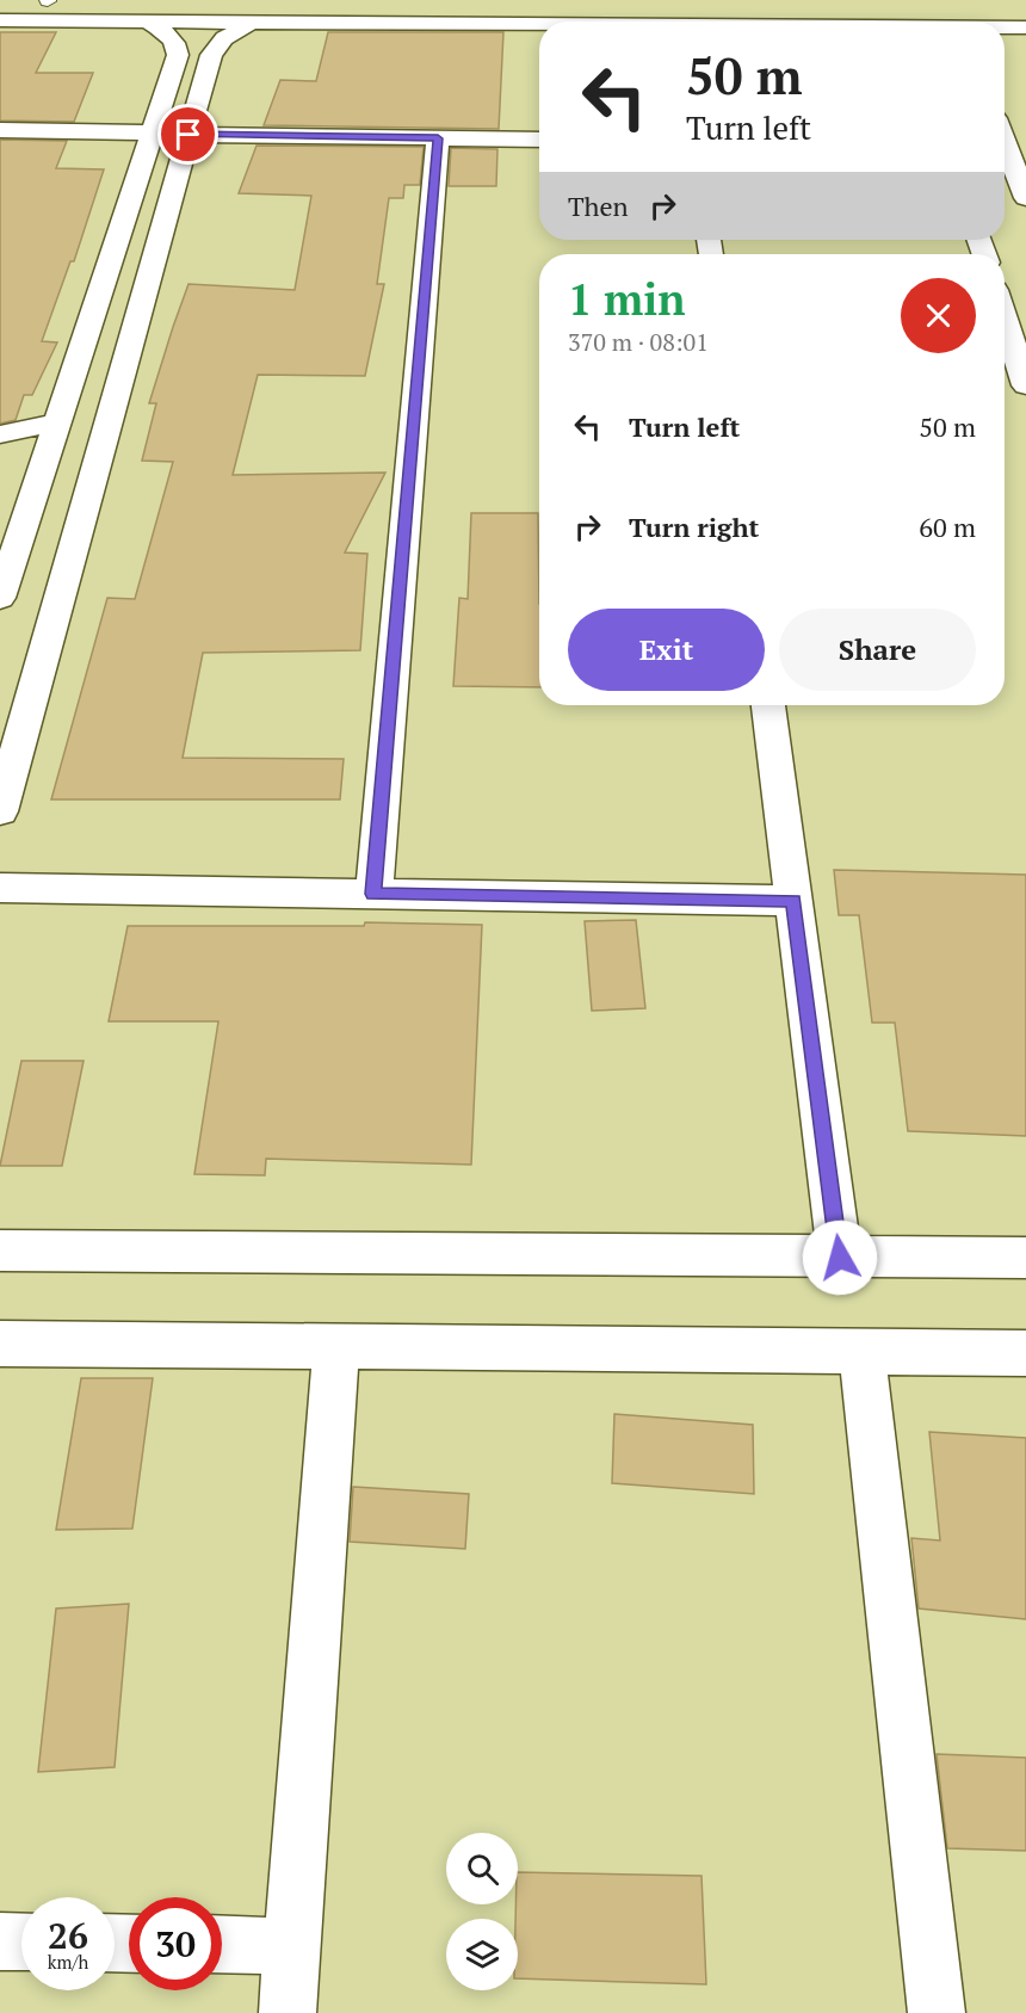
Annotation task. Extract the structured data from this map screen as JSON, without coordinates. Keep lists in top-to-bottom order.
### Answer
{
  "page": {
    "turn": ["50 m", "Turn left"],
    "then": "Then",
    "heading": ["1 min", "370 m · 08:01"],
    "list": [
      {
        "name": "Turn left",
        "value": "50 m"
      },
      {
        "name": "Turn right",
        "value": "60 m"
      }
    ],
    "buttons": ["Exit", "Share"],
    "speed": "26 km/h",
    "limit": "30"
  }
}
